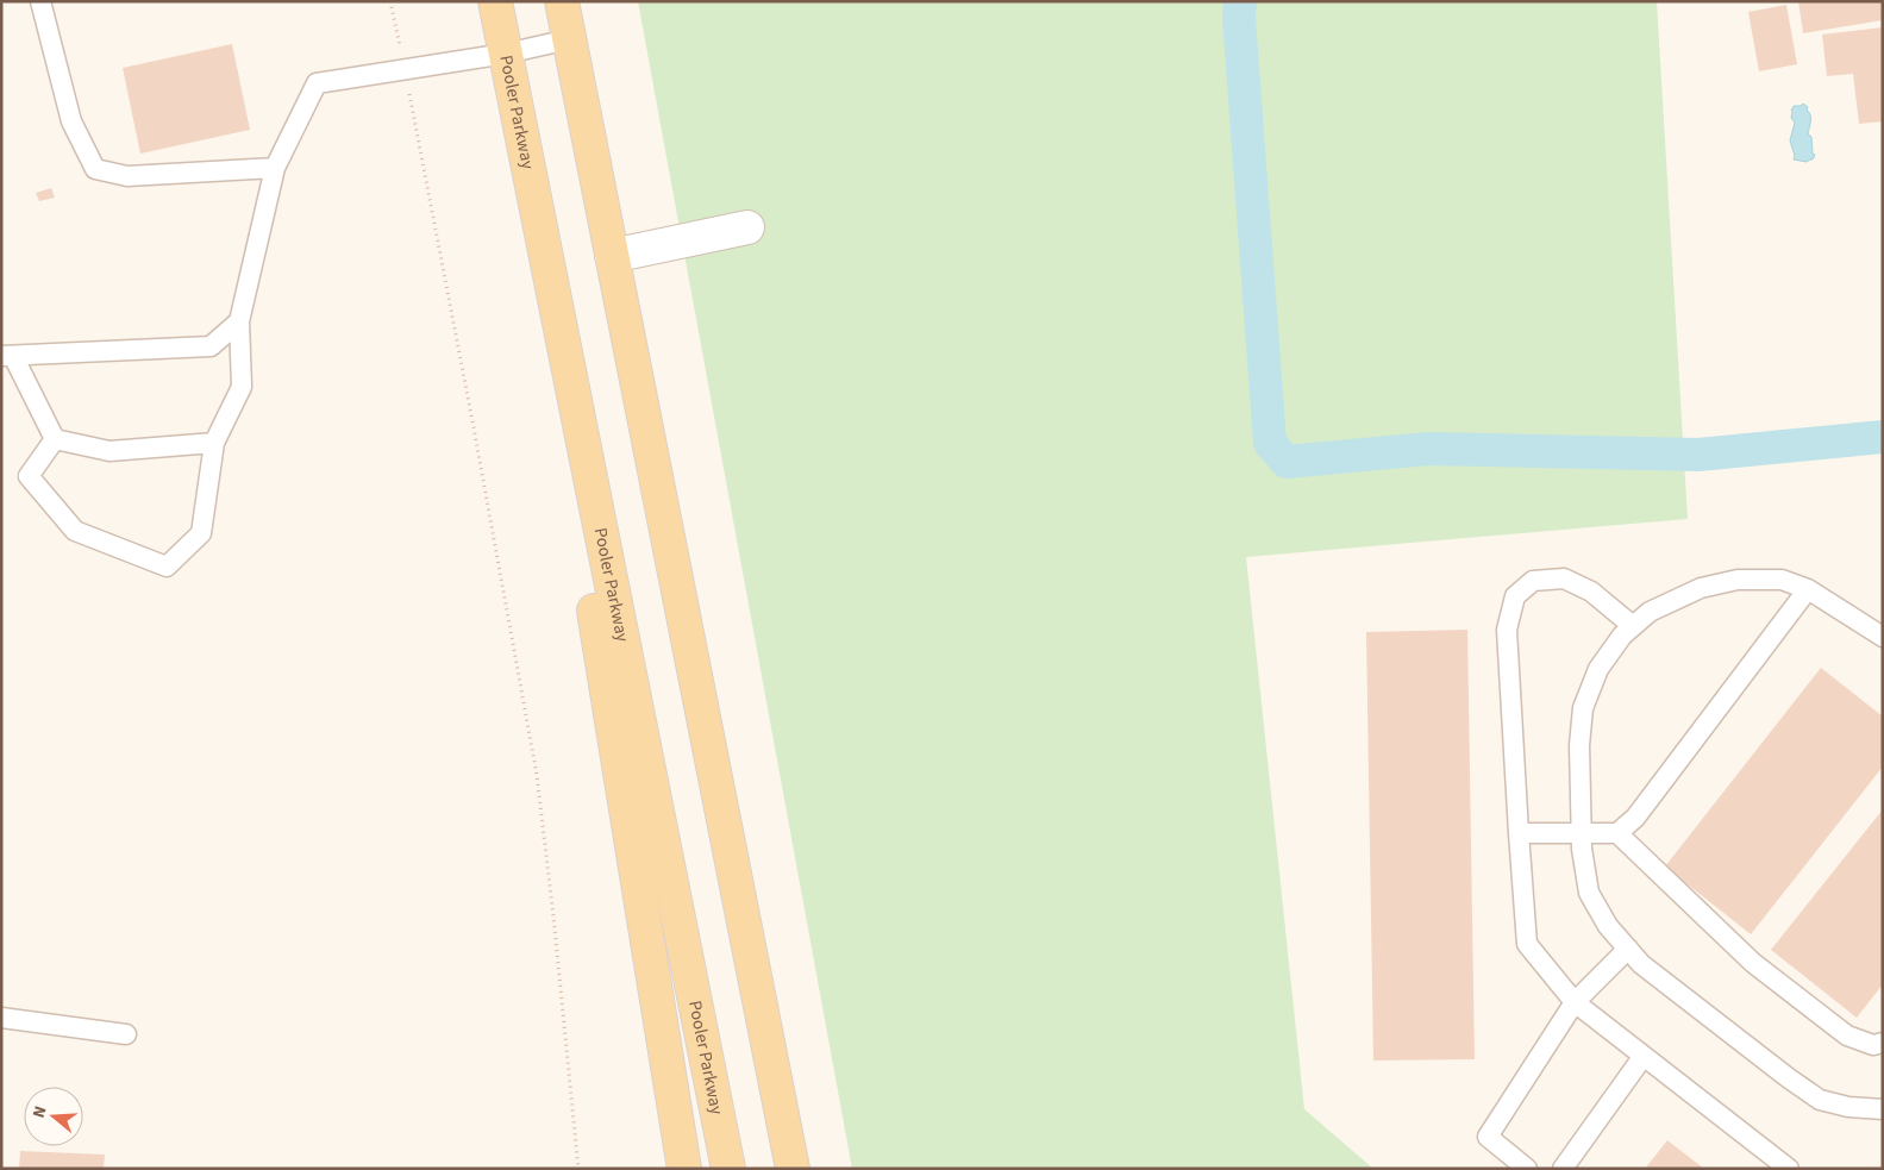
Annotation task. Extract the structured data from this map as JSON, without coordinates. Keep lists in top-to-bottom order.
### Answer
{
  "streets": {
    "main road": ["Pooler Parkway"]
  },
  "north": "left"
}
